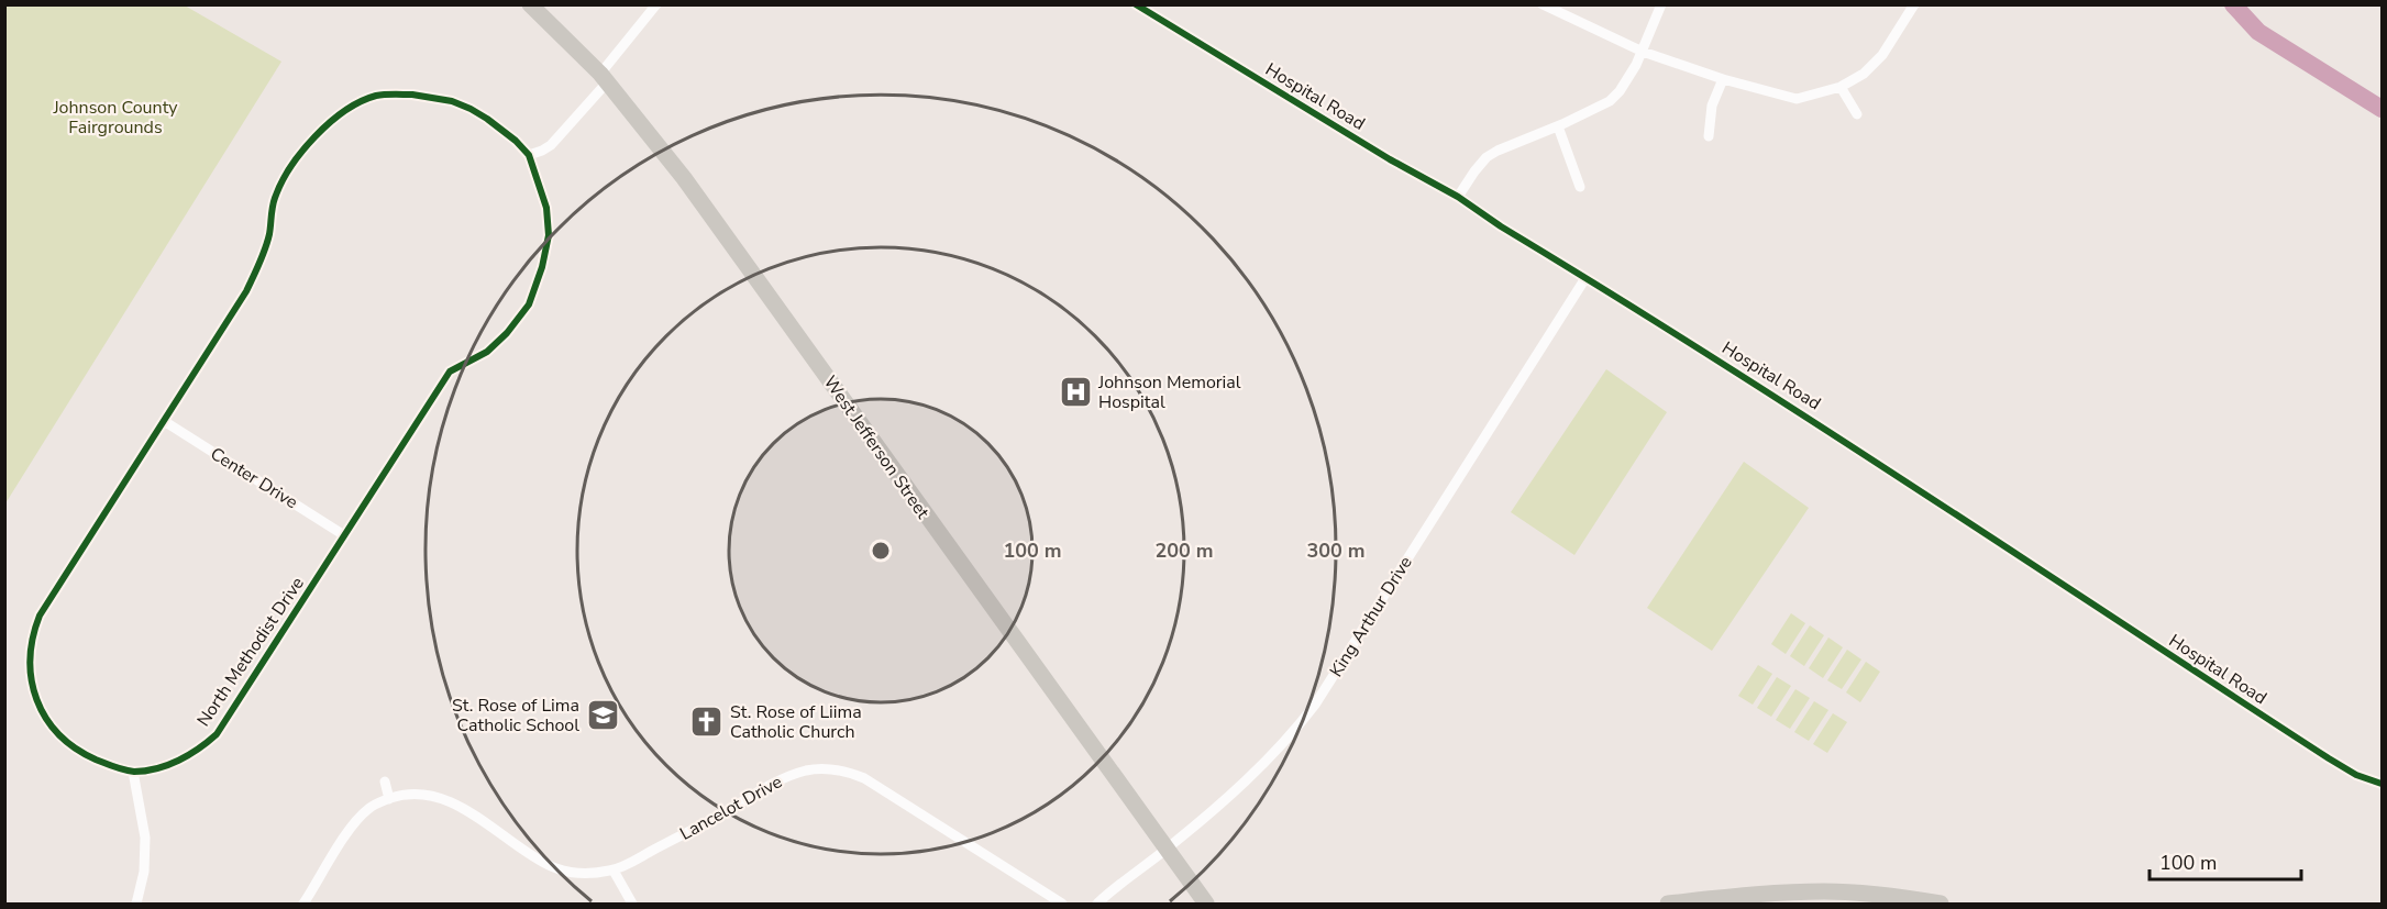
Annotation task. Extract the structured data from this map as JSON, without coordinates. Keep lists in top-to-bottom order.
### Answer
{
  "streets": {
    "main road": ["West Jefferson Street"],
    "street": [
      "Hospital Road",
      "Center Drive",
      "King Arthur Drive",
      "North Methodist Drive",
      "Lancelot Drive"
    ]
  },
  "crossings": [
    ["Hospital Road", "King Arthur Drive"],
    ["West Jefferson Street", "King Arthur Drive"],
    ["Center Drive", "North Methodist Drive"]
  ],
  "parks": ["Johnson County Fairgrounds"],
  "places": {
    "hospital": ["Johnson Memorial Hospital"],
    "school or university": ["St. Rose of Lima Catholic School"],
    "church": ["St. Rose of Liima Catholic Church"]
  },
  "scale_bar": "100 m",
  "rings": ["100 m", "200 m", "300 m"]
}
